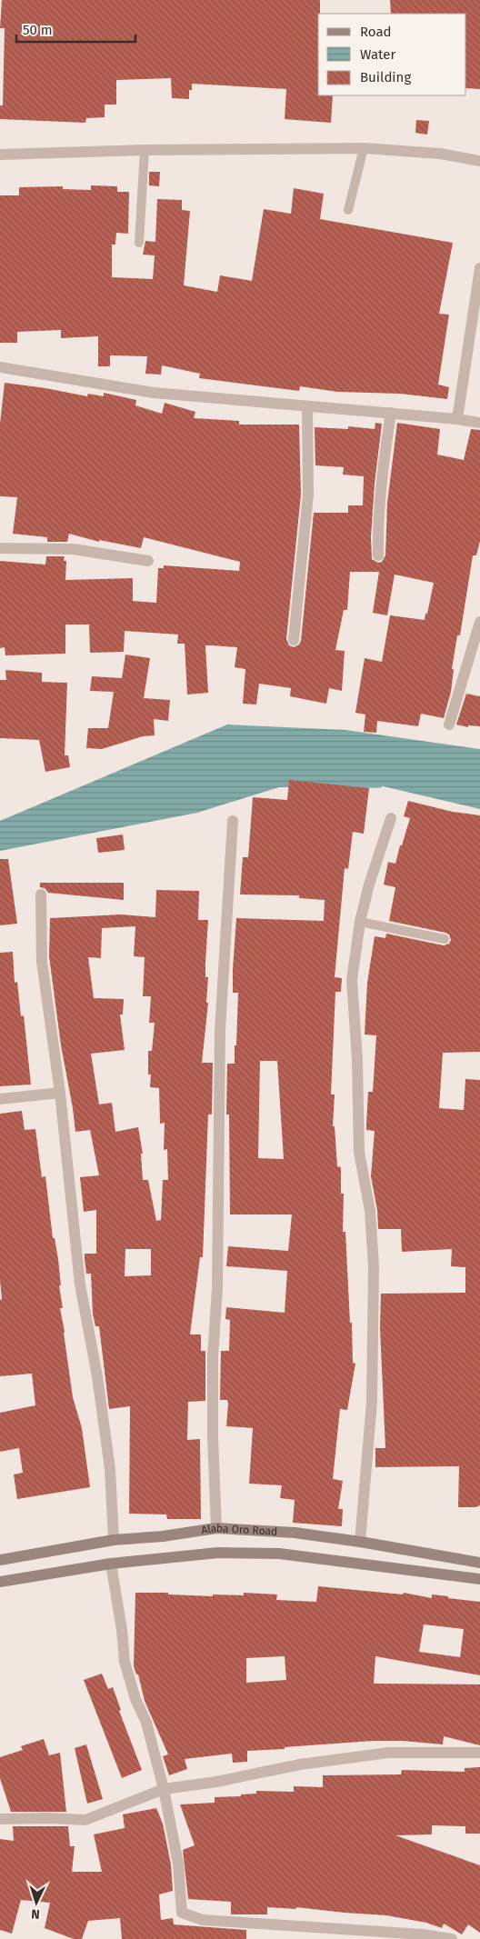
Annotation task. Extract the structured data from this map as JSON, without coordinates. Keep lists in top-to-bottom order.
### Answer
{
  "streets": {
    "main road": ["Alaba Oro Road"]
  },
  "legend": ["Road", "Water", "Building"],
  "scale_bar": "50 m",
  "north": "bottom"
}
